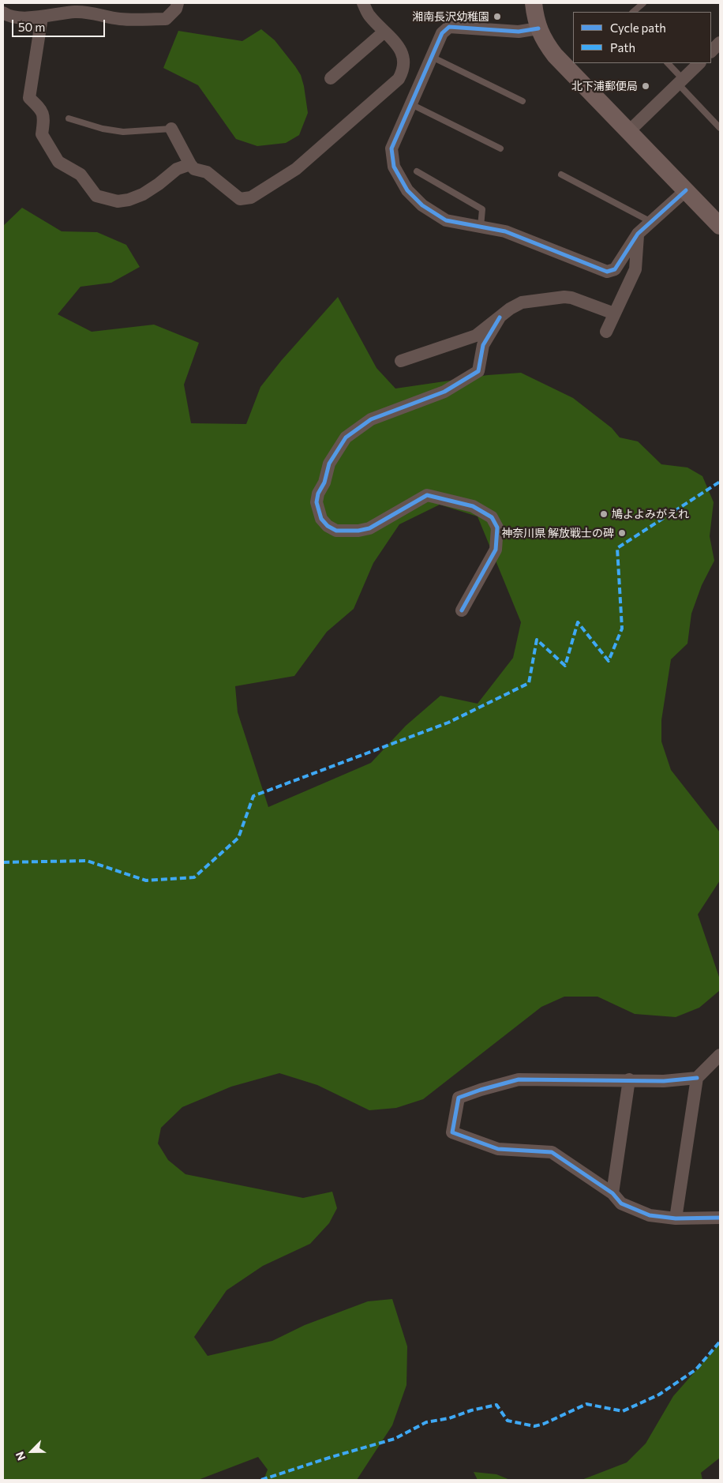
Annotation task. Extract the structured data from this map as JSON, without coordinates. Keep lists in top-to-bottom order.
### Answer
{
  "places": [
    "湘南長沢幼稚園",
    "北下浦郵便局",
    "鳩よよみがえれ",
    "神奈川県 解放戦士の碑"
  ],
  "legend": ["Cycle path", "Path"],
  "scale_bar": "50 m",
  "north": "bottom left"
}
